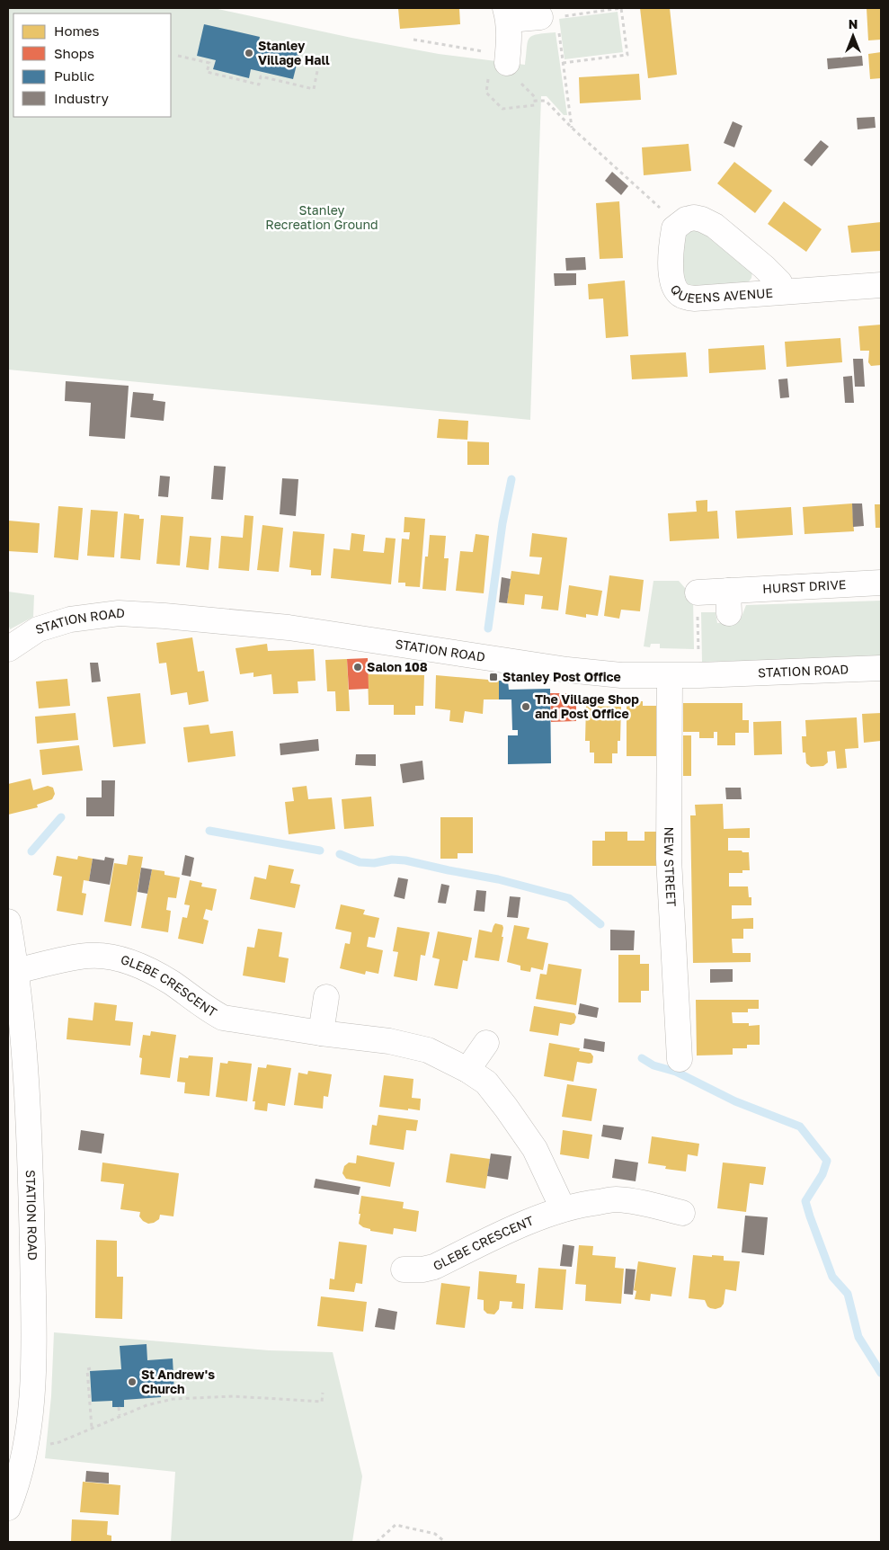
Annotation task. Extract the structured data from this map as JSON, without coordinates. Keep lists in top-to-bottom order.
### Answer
{
  "streets": {
    "street": [
      "QUEENS AVENUE",
      "HURST DRIVE",
      "STATION ROAD",
      "NEW STREET",
      "GLEBE CRESCENT"
    ]
  },
  "crossings": [
    ["STATION ROAD", "NEW STREET"],
    ["STATION ROAD", "GLEBE CRESCENT"]
  ],
  "parks": ["Stanley Recreation Ground"],
  "places": {
    "other": [
      "Stanley Village Hall",
      "Salon 108",
      "The Village Shop and Post Office",
      "St Andrew's Church"
    ],
    "transit": ["Stanley Post Office"]
  },
  "legend": [
    "Homes",
    "Shops",
    "Public",
    "Industry"
  ],
  "north": "top"
}
